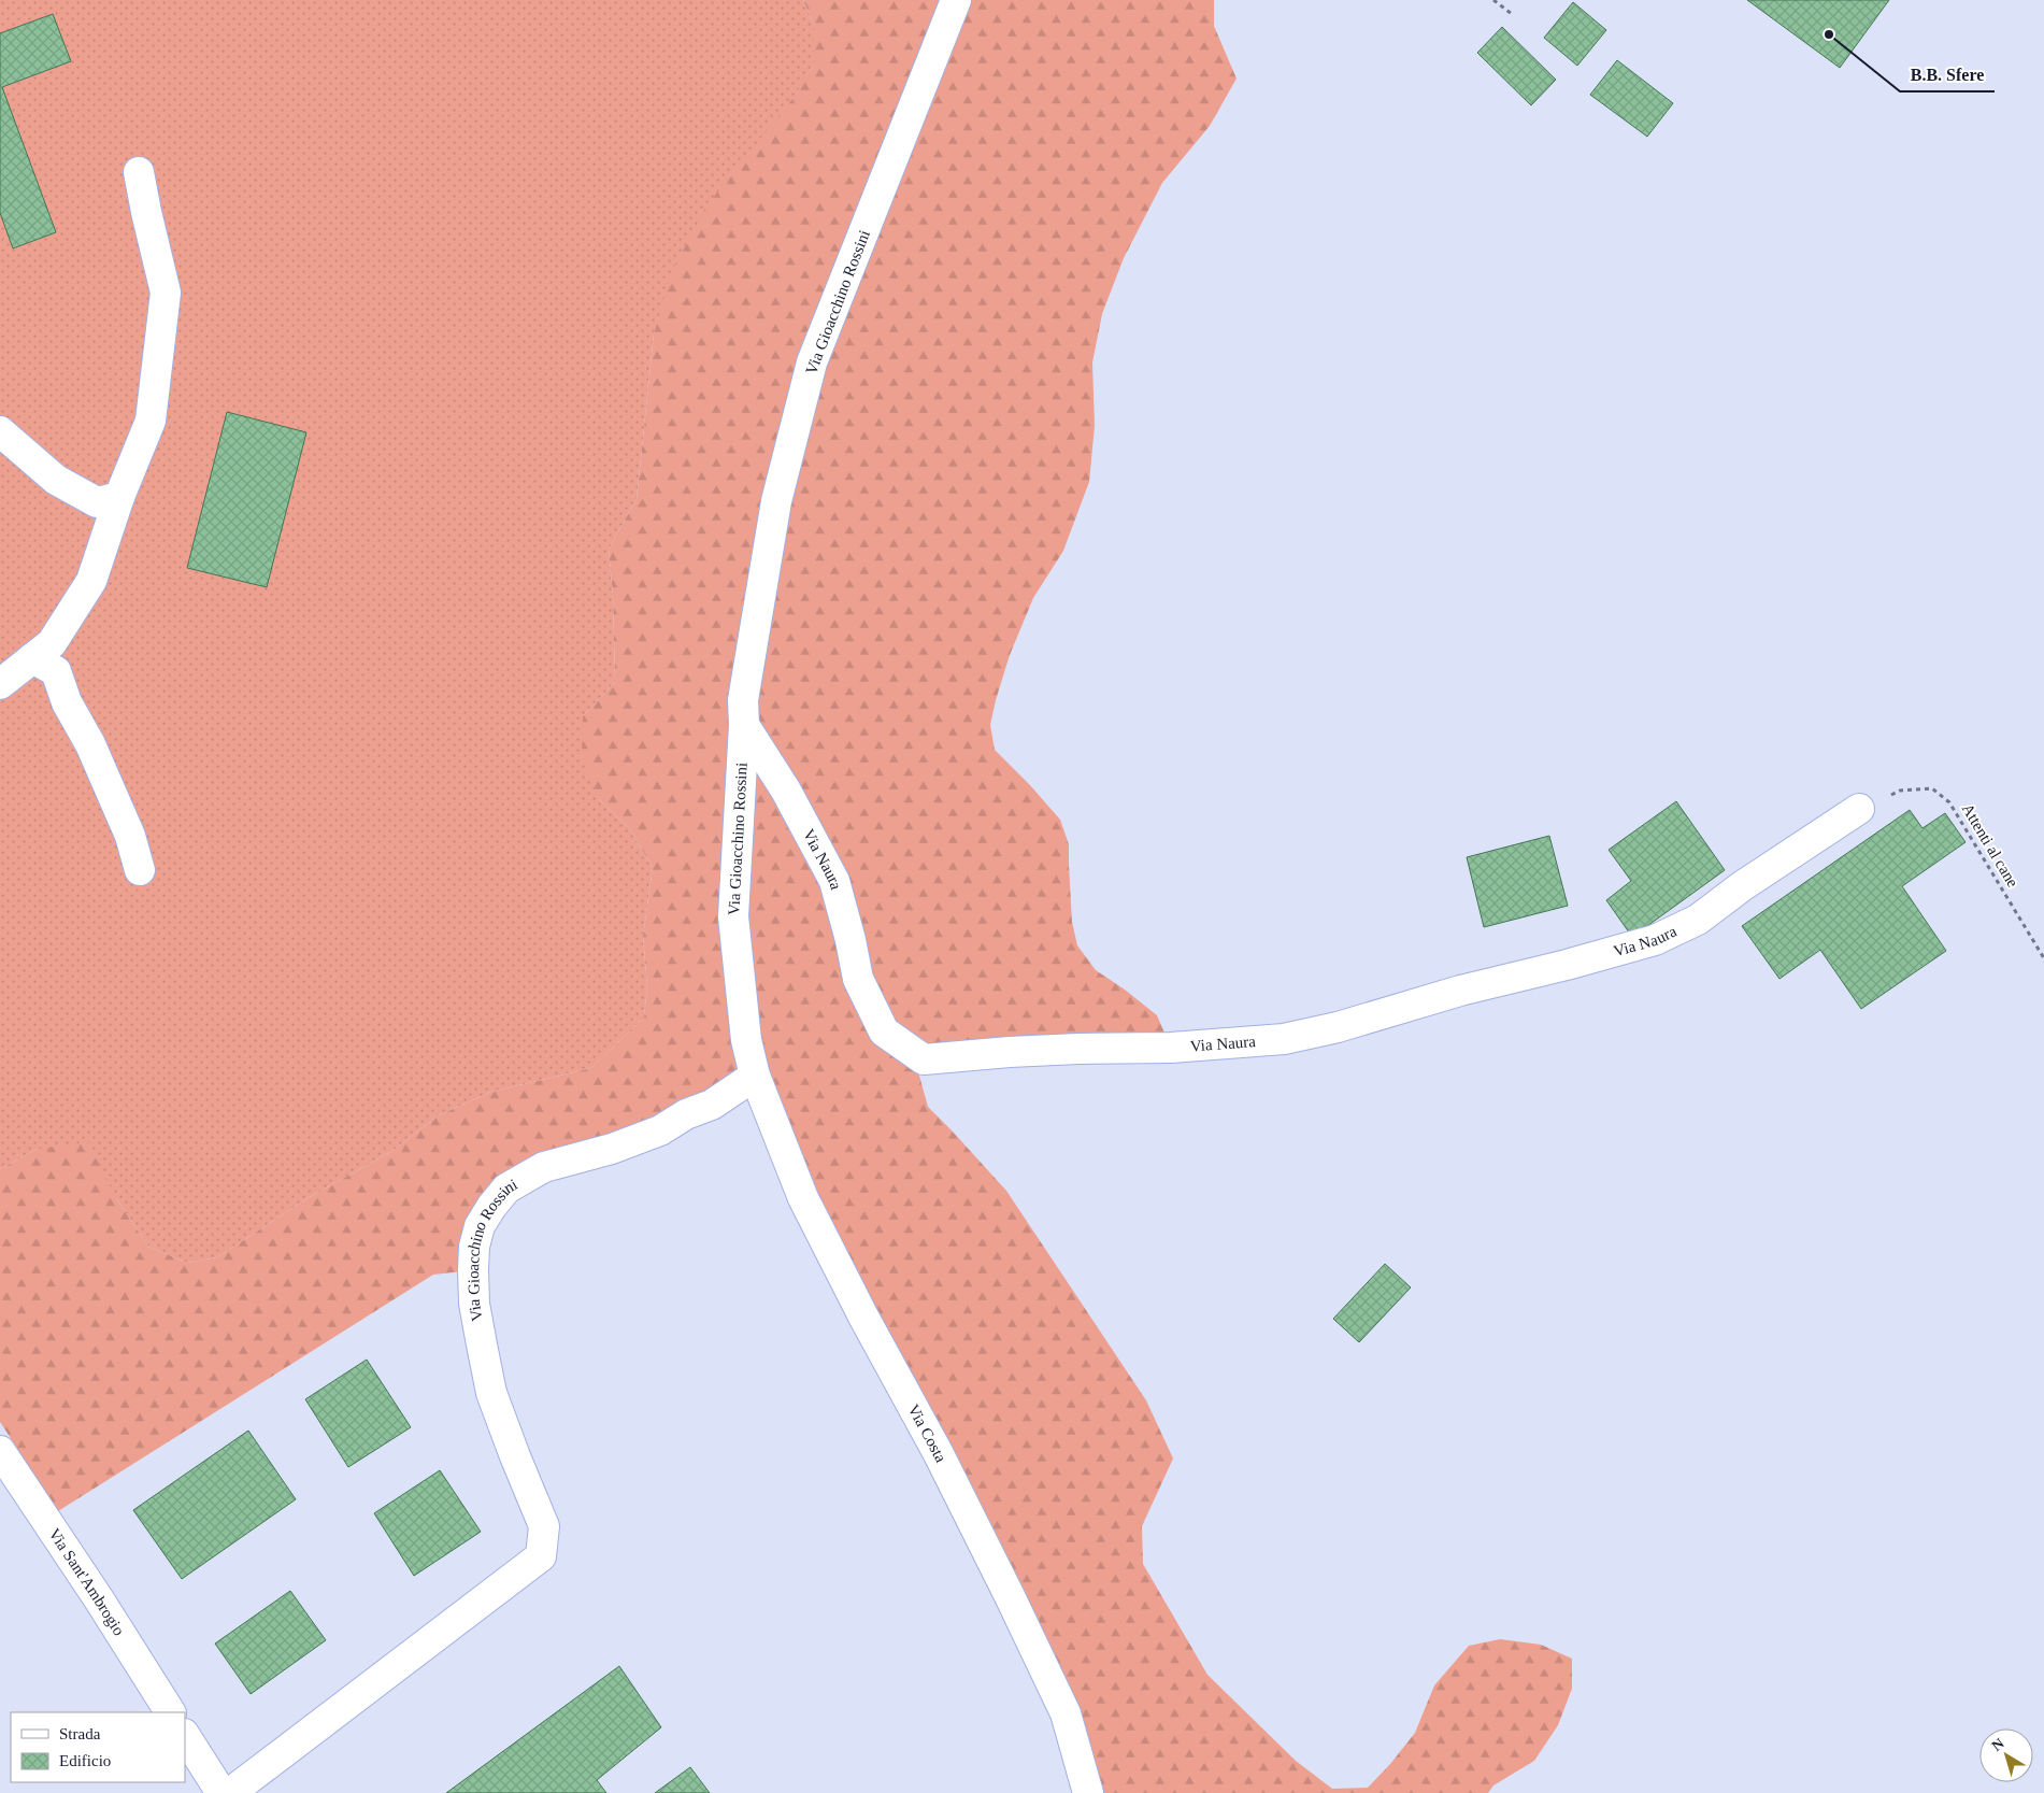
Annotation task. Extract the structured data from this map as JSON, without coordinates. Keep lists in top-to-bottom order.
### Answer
{
  "streets": {
    "street": [
      "Via Gioacchino Rossini",
      "Via Naura",
      "Via Costa",
      "Via Sant'Ambrogio"
    ],
    "path": ["Attenti al cane"]
  },
  "crossings": [
    ["Via Gioacchino Rossini", "Via Naura"],
    ["Via Gioacchino Rossini", "Via Costa"],
    ["Attenti al cane", "Via Naura"]
  ],
  "places": ["B.B. Sfere"],
  "legend": ["Strada", "Edificio"],
  "north": "top left"
}
